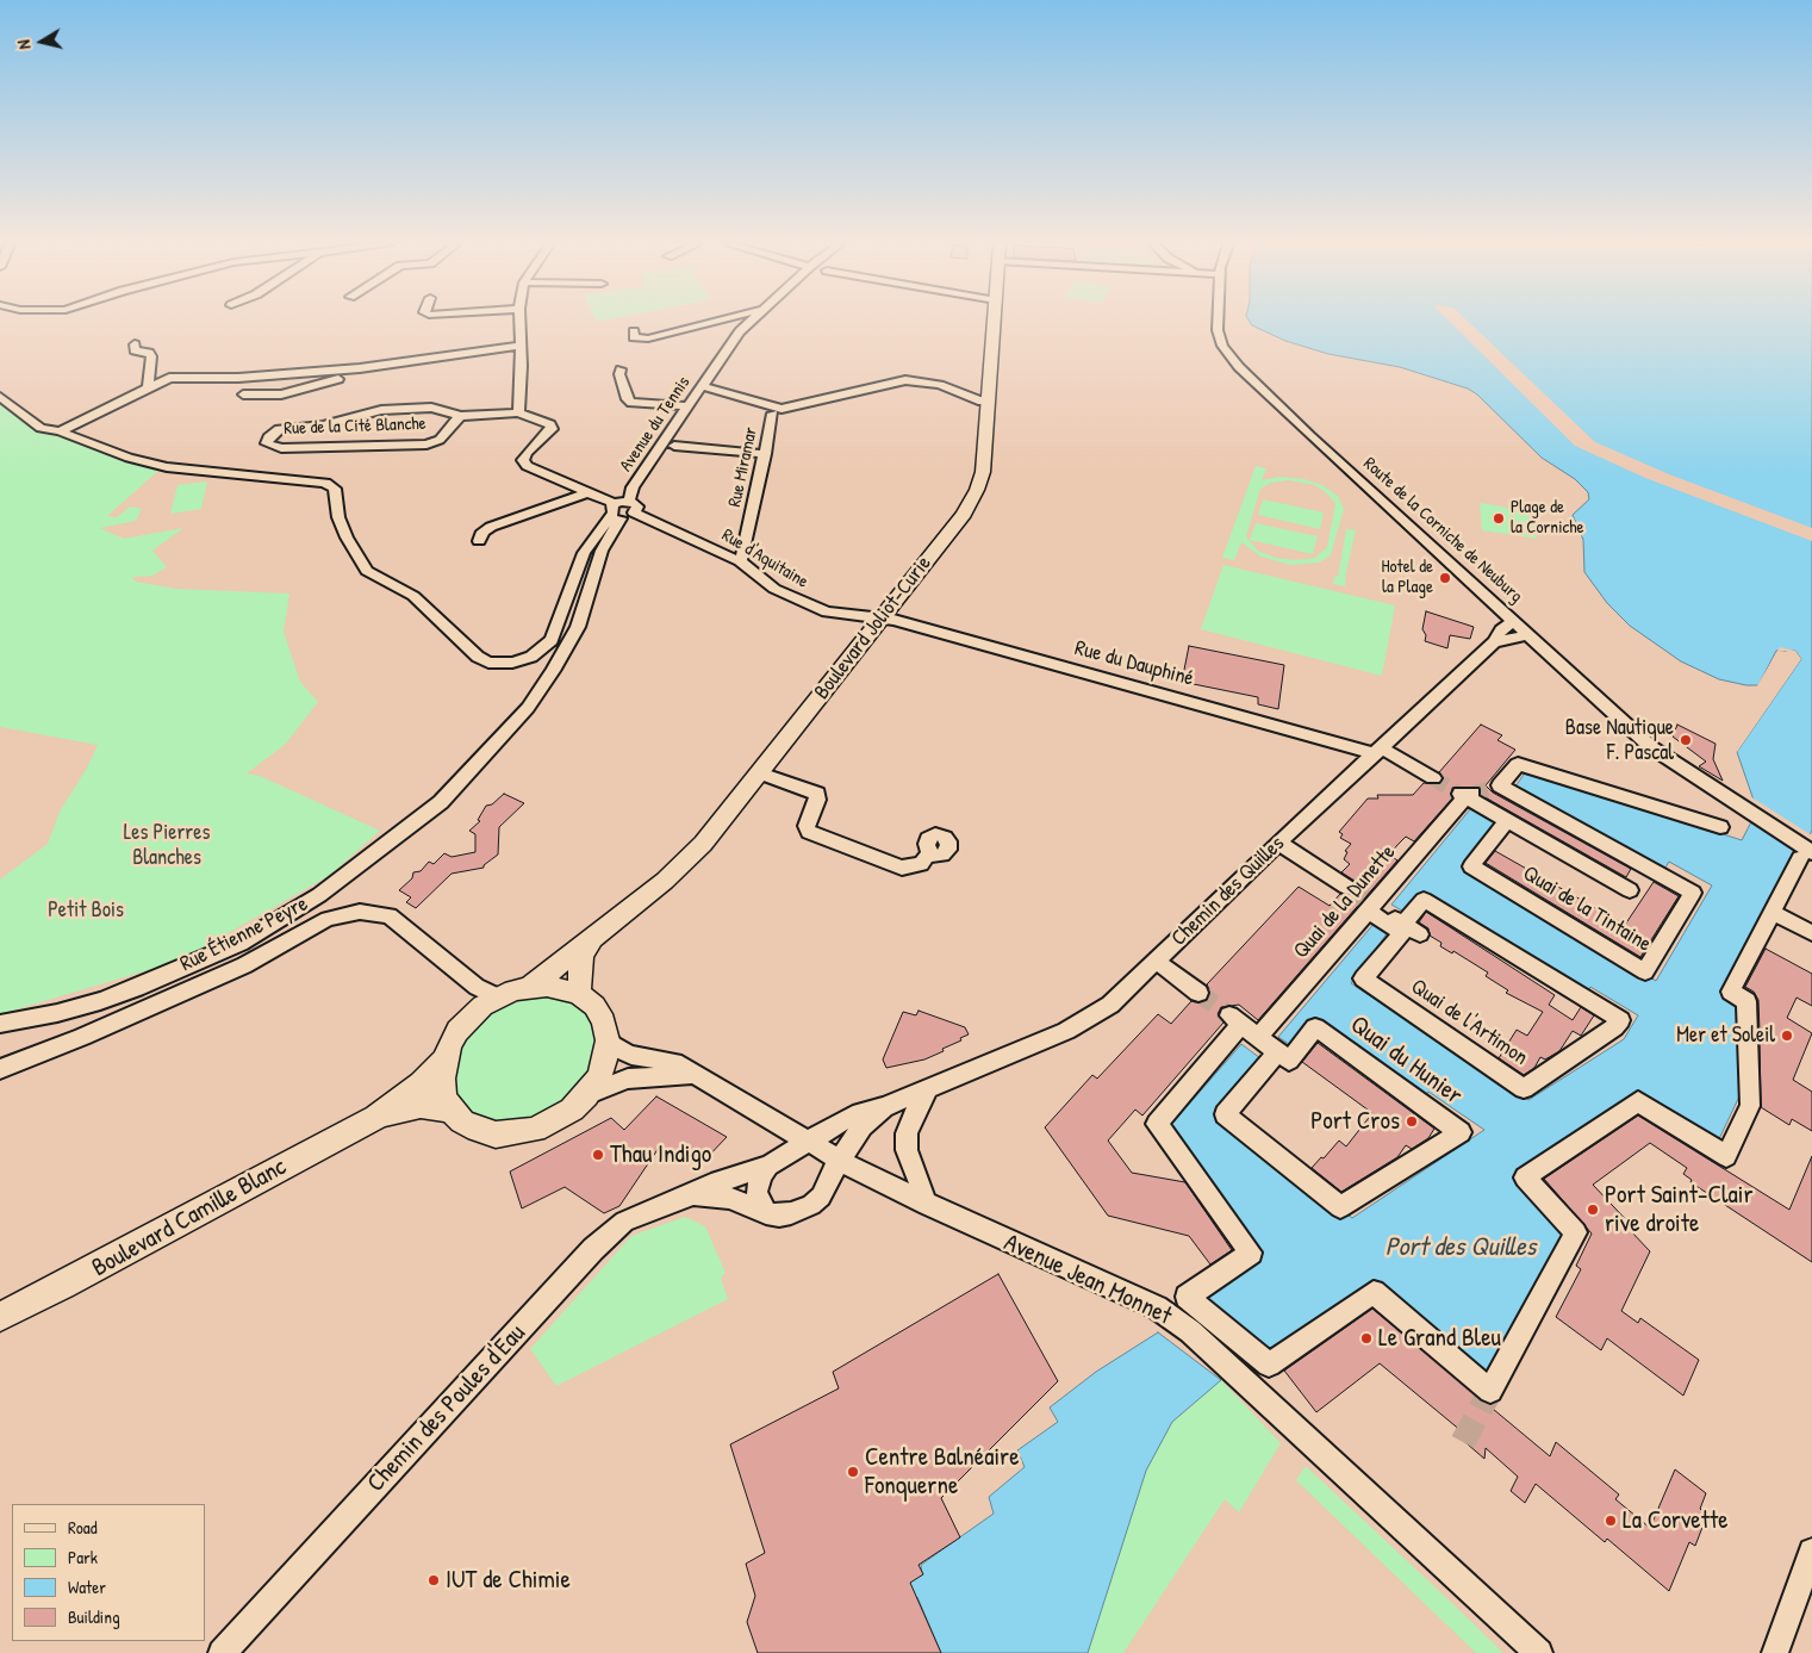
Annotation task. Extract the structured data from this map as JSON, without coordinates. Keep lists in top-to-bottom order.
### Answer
{
  "streets": {
    "main road": ["Boulevard Joliot-Curie", "Boulevard Camille Blanc"],
    "street": [
      "Avenue du Tennis",
      "Rue de la Cité Blanche",
      "Rue Miramar",
      "Route de la Corniche de Neuburg",
      "Rue d'Aquitaine",
      "Rue du Dauphiné",
      "Chemin des Quilles",
      "Quai de la Dunette",
      "Quai de la Tintaine",
      "Rue Étienne Peyre",
      "Quai de l'Artimon",
      "Quai du Hunier",
      "Avenue Jean Monnet",
      "Chemin des Poules d'Eau"
    ]
  },
  "crossings": [
    ["Avenue du Tennis", "Rue d'Aquitaine"],
    ["Rue de la Cité Blanche", "Rue d'Aquitaine"],
    ["Rue Miramar", "Rue d'Aquitaine"],
    ["Route de la Corniche de Neuburg", "Chemin des Quilles"],
    ["Rue d'Aquitaine", "Boulevard Joliot-Curie"],
    ["Rue d'Aquitaine", "Rue du Dauphiné"],
    ["Boulevard Joliot-Curie", "Rue du Dauphiné"],
    ["Boulevard Joliot-Curie", "Rue Étienne Peyre"],
    ["Boulevard Joliot-Curie", "Boulevard Camille Blanc"],
    ["Boulevard Joliot-Curie", "Avenue Jean Monnet"],
    ["Rue du Dauphiné", "Chemin des Quilles"],
    ["Chemin des Quilles", "Avenue Jean Monnet"],
    ["Chemin des Quilles", "Chemin des Poules d'Eau"],
    ["Quai de la Dunette", "Quai de la Tintaine"],
    ["Quai de la Dunette", "Quai de l'Artimon"],
    ["Rue Étienne Peyre", "Boulevard Camille Blanc"],
    ["Rue Étienne Peyre", "Avenue Jean Monnet"],
    ["Boulevard Camille Blanc", "Avenue Jean Monnet"],
    ["Avenue Jean Monnet", "Chemin des Poules d'Eau"]
  ],
  "water": ["Port des Quilles"],
  "parks": ["Les Pierres Blanches", "Petit Bois"],
  "places": [
    "Plage de la Corniche",
    "Hotel de la Plage",
    "Base Nautique F. Pascal",
    "Mer et Soleil",
    "Port Cros",
    "Thau Indigo",
    "Port Saint-Clair rive droite",
    "Le Grand Bleu",
    "Centre Balnéaire Fonquerne",
    "La Corvette",
    "IUT de Chimie"
  ],
  "legend": [
    "Road",
    "Park",
    "Water",
    "Building"
  ],
  "north": "left"
}
